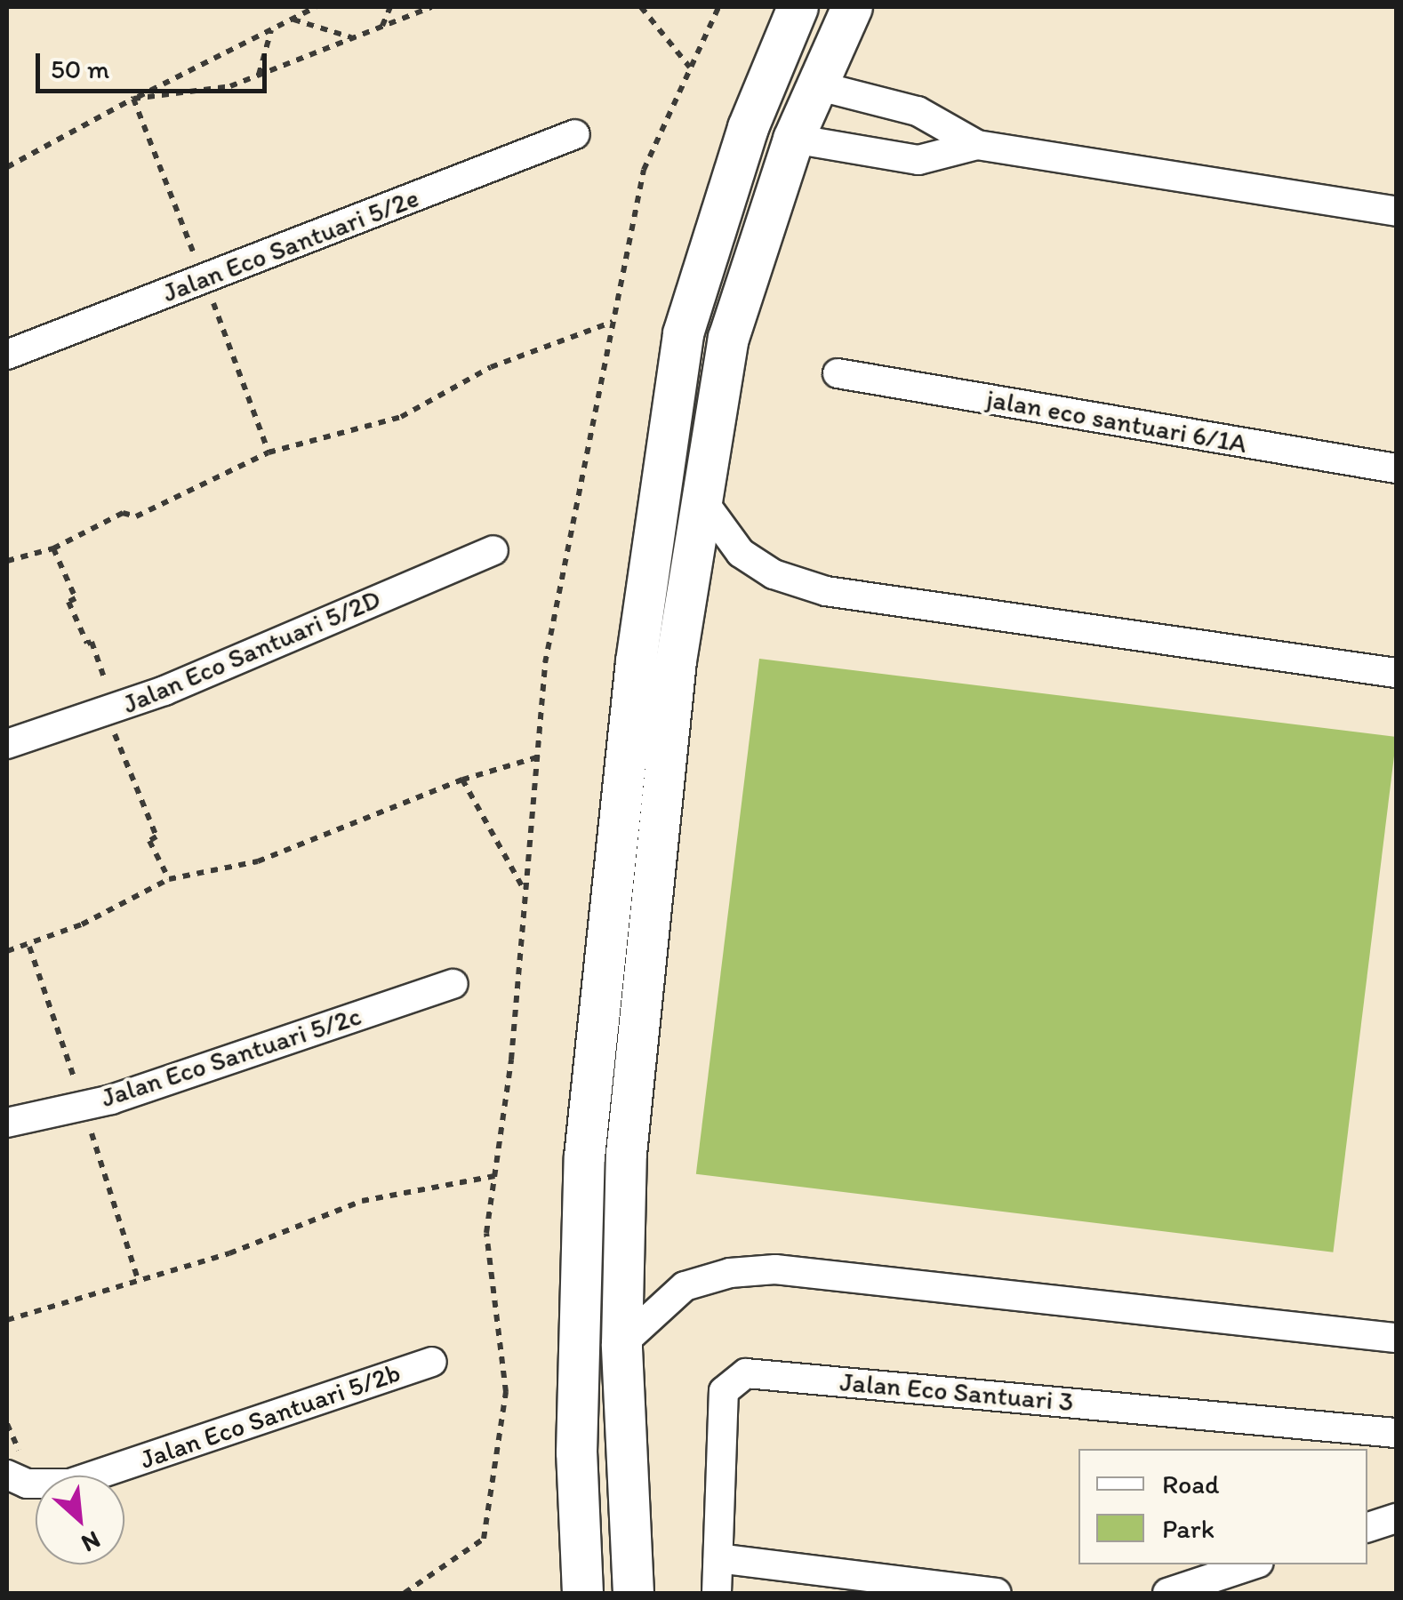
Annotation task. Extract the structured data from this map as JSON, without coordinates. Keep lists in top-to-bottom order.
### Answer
{
  "streets": {
    "street": [
      "Jalan Eco Santuari 5/2e",
      "jalan eco santuari 6/1A",
      "Jalan Eco Santuari 5/2D",
      "Jalan Eco Santuari 5/2c",
      "Jalan Eco Santuari 3",
      "Jalan Eco Santuari 5/2b"
    ]
  },
  "legend": ["Road", "Park"],
  "scale_bar": "50 m",
  "north": "bottom right"
}
